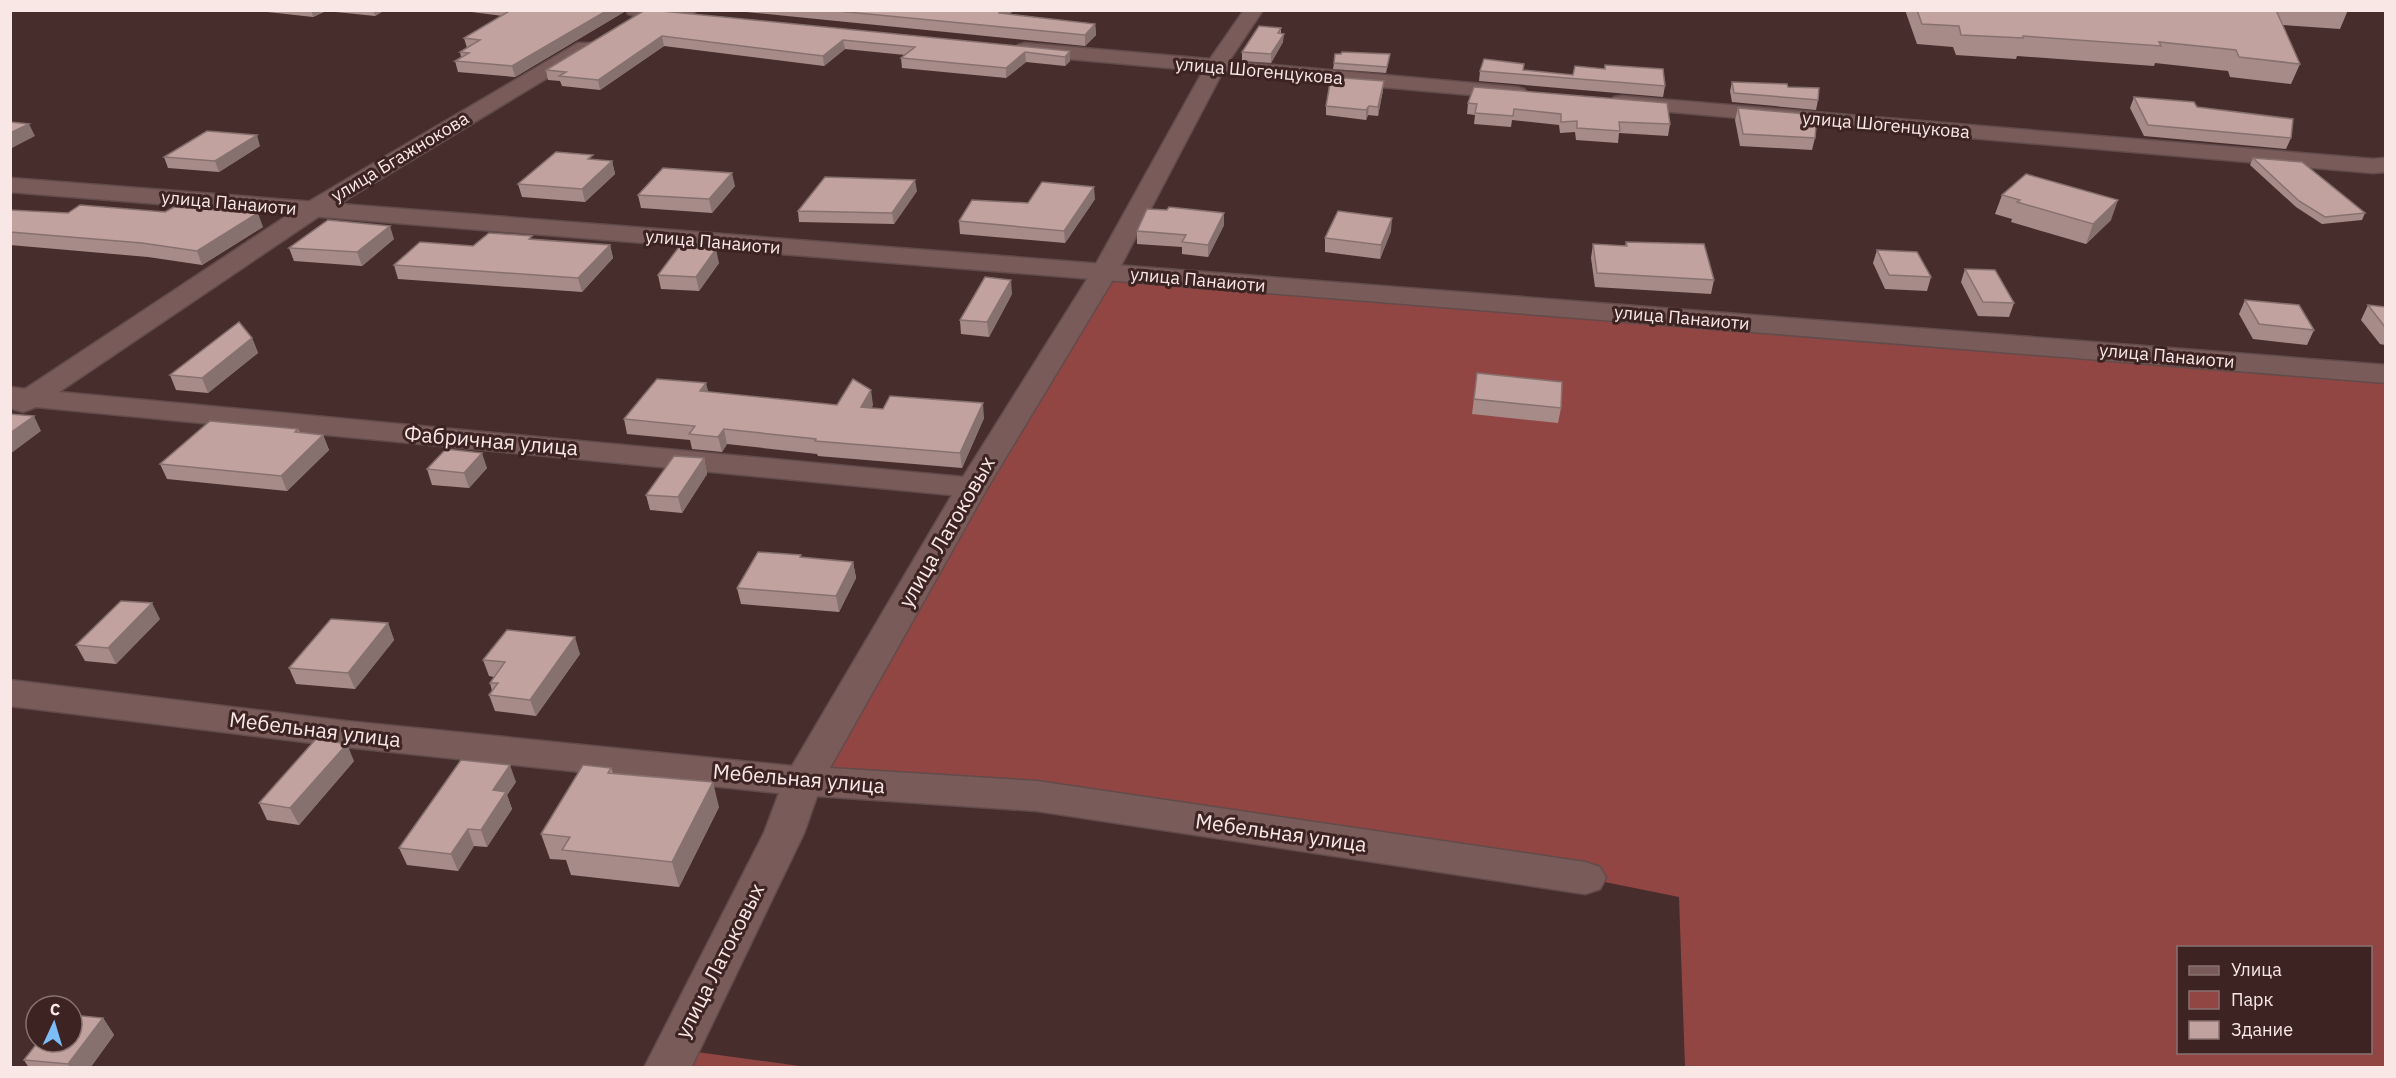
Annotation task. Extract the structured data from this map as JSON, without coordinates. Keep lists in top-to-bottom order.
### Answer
{
  "streets": {
    "street": [
      "улица Шогенцукова",
      "улица Бгажнокова",
      "улица Панаиоти",
      "Фабричная улица",
      "улица Латоковых",
      "Мебельная улица"
    ]
  },
  "crossings": [
    ["улица Шогенцукова", "улица Латоковых"],
    ["улица Бгажнокова", "улица Панаиоти"],
    ["улица Бгажнокова", "Фабричная улица"],
    ["улица Панаиоти", "улица Латоковых"],
    ["Фабричная улица", "улица Латоковых"],
    ["улица Латоковых", "Мебельная улица"]
  ],
  "legend": ["Улица", "Парк", "Здание"],
  "north": "top"
}
